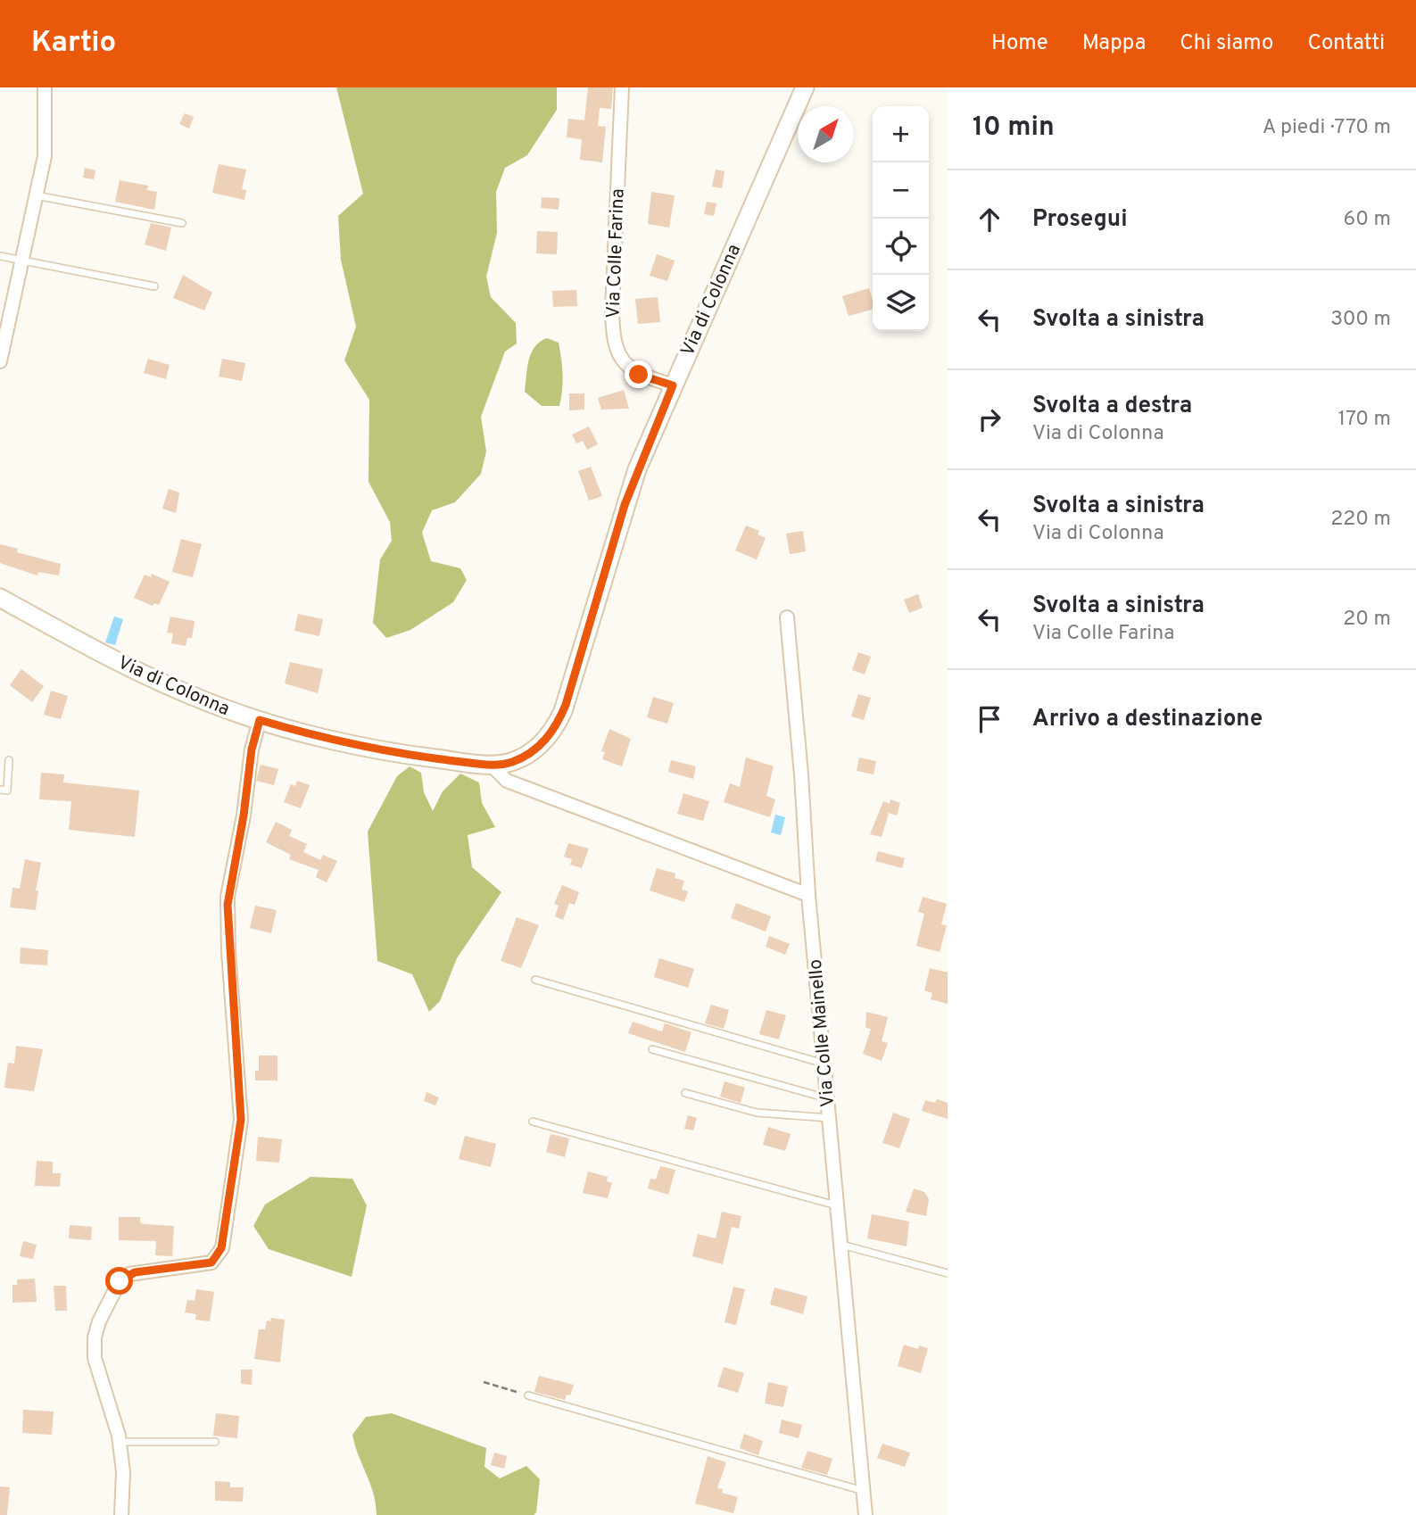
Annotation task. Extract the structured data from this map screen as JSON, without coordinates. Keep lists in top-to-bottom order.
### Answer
{
  "streets": {
    "street": ["Via Colle Farina", "Via di Colonna", "Via Colle Mainello"]
  },
  "crossings": [
    ["Via Colle Farina", "Via di Colonna"]
  ],
  "north": "top right",
  "page": {
    "header": "Kartio",
    "nav": [
      "Home",
      "Mappa",
      "Chi siamo",
      "Contatti"
    ],
    "heading": ["10 min", "A piedi · 770 m"],
    "map_buttons": ["+", "−"],
    "list": [
      ["Prosegui", "60 m"],
      ["Svolta a sinistra", "300 m"],
      ["Svolta a destra", "Via di Colonna", "170 m"],
      ["Svolta a sinistra", "Via di Colonna", "220 m"],
      ["Svolta a sinistra", "Via Colle Farina", "20 m"],
      "Arrivo a destinazione"
    ]
  }
}
